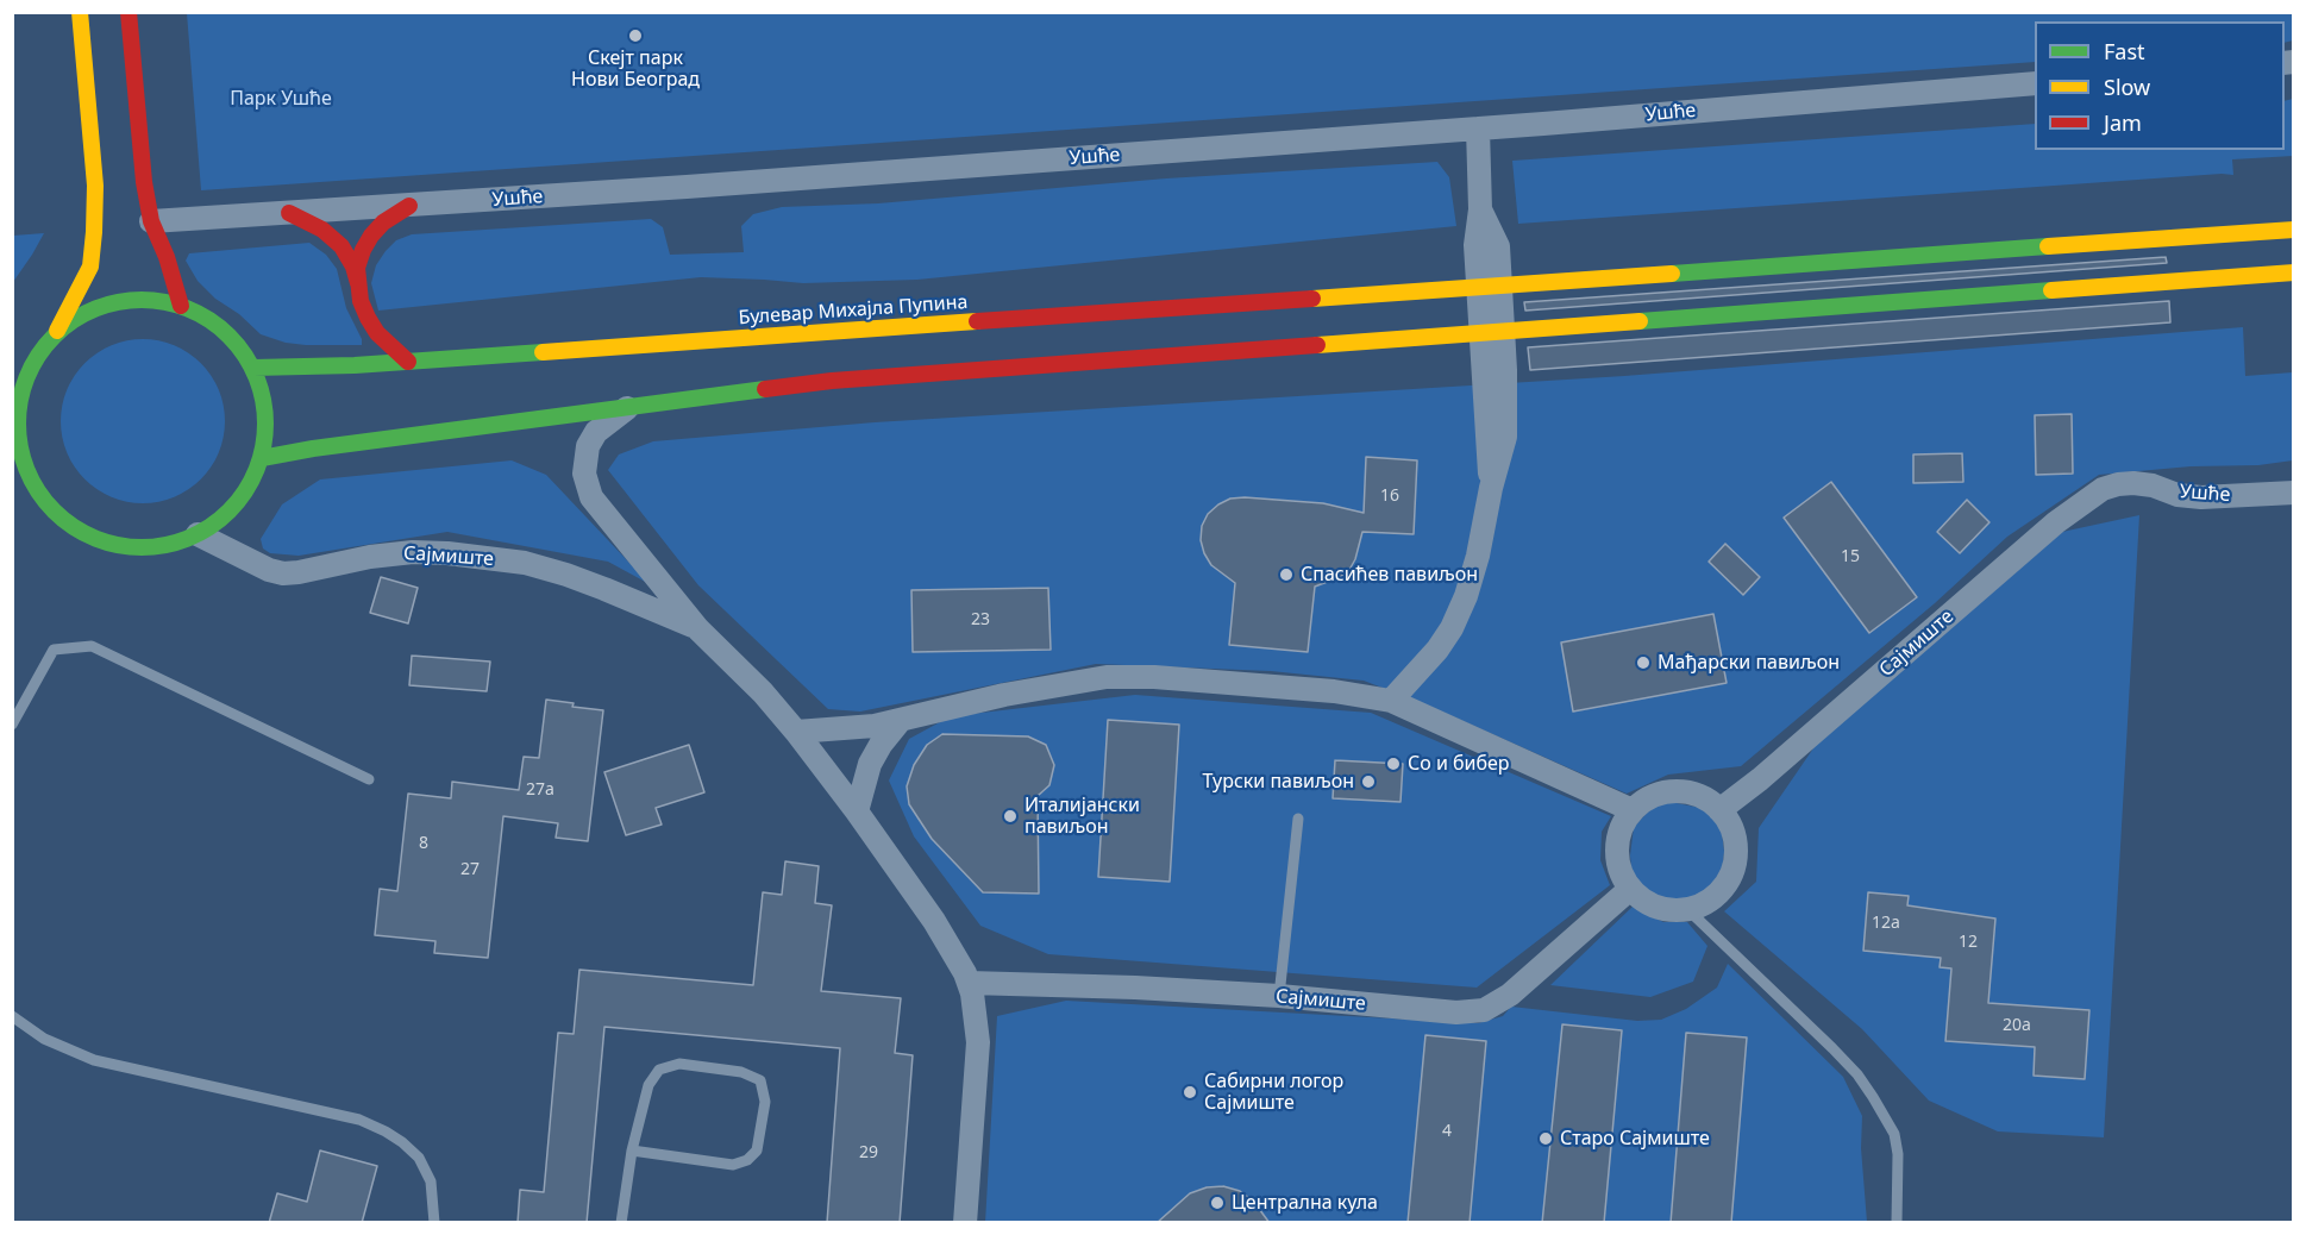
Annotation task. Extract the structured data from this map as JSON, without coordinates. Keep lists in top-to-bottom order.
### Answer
{
  "streets": {
    "main road": ["Булевар Михајла Пупина"],
    "street": ["Ушће", "Сајмиште"]
  },
  "crossings": [
    ["Ушће", "Сајмиште"],
    ["Булевар Михајла Пупина", "Сајмиште"]
  ],
  "parks": ["Парк Ушће"],
  "places": [
    "Скејт парк Нови Београд",
    "Спасићев павиљон",
    "Мађарски павиљон",
    "Со и бибер",
    "Турски павиљон",
    "Италијански павиљон",
    "Сабирни логор Сајмиште",
    "Старо Сајмиште",
    "Централна кула"
  ],
  "house_numbers": [
    "16",
    "15",
    "23",
    "27a",
    "8",
    "27",
    "12a",
    "12",
    "20a",
    "4",
    "29"
  ],
  "legend": ["Fast", "Slow", "Jam"]
}
